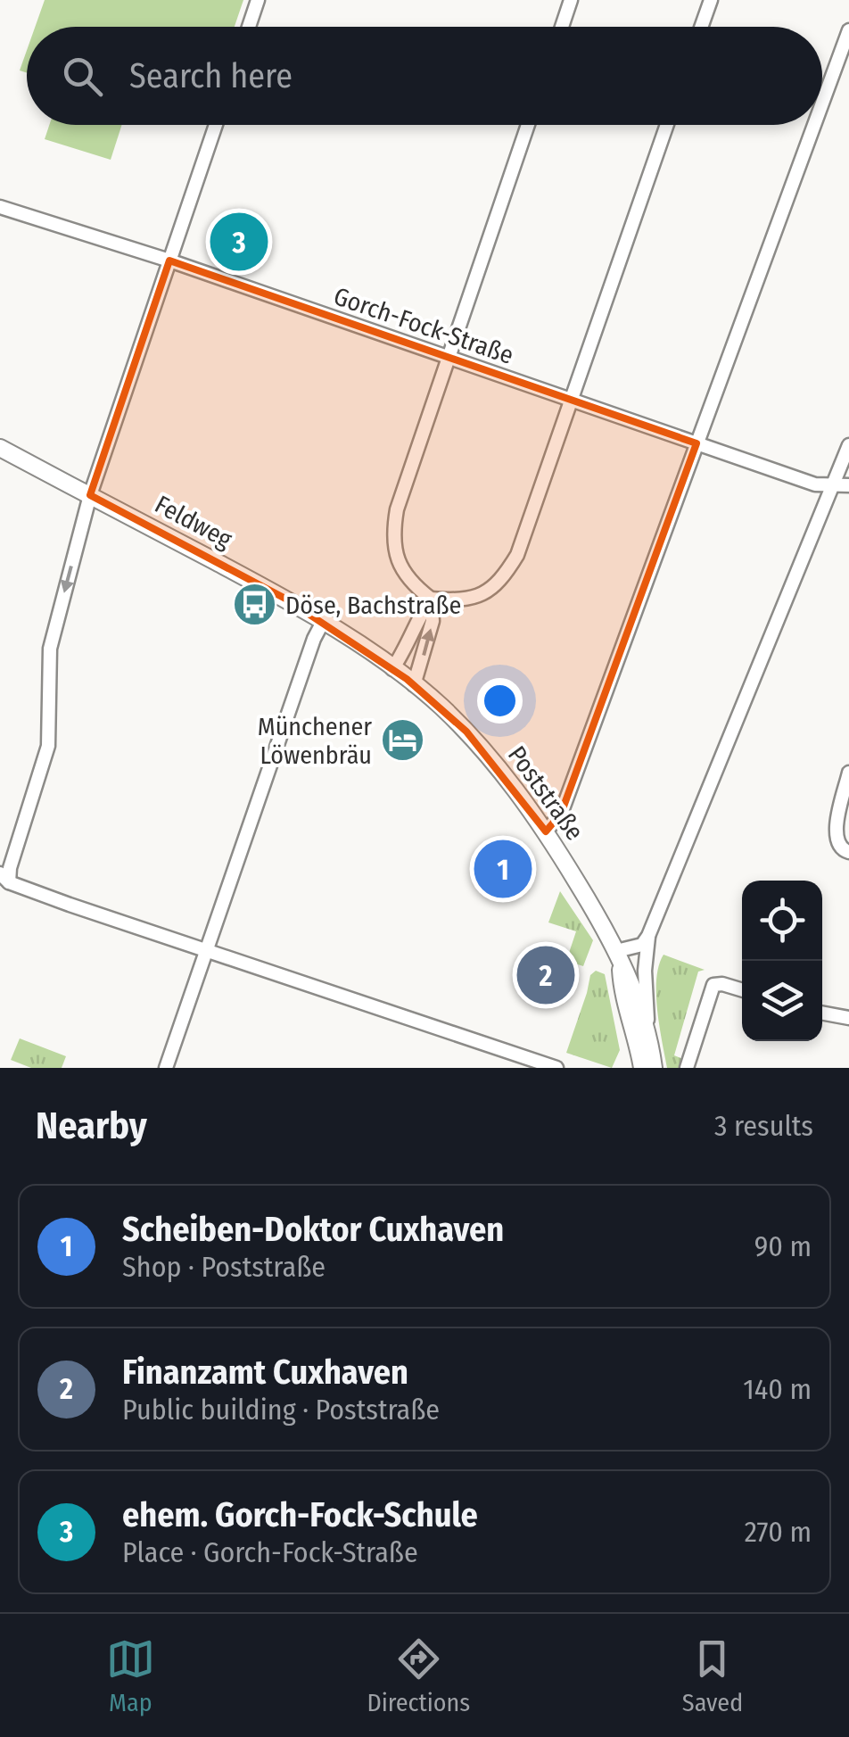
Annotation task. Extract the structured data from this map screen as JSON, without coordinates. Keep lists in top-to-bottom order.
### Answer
{
  "streets": {
    "street": ["Gorch-Fock-Straße", "Feldweg", "Poststraße"]
  },
  "crossings": [
    ["Feldweg", "Poststraße"]
  ],
  "places": {
    "bus stop": ["Döse, Bachstraße"],
    "hotel": ["Münchener Löwenbräu"]
  },
  "page": {
    "search": "Search here",
    "pins": ["3", "1", "2"],
    "heading": ["Nearby", "3 results"],
    "list": [
      {
        "mark": "1",
        "name": "Scheiben-Doktor Cuxhaven",
        "note": "Shop · Poststraße",
        "value": "90 m"
      },
      {
        "mark": "2",
        "name": "Finanzamt Cuxhaven",
        "note": "Public building · Poststraße",
        "value": "140 m"
      },
      {
        "mark": "3",
        "name": "ehem. Gorch-Fock-Schule",
        "note": "Place · Gorch-Fock-Straße",
        "value": "270 m"
      }
    ],
    "nav": ["Map", "Directions", "Saved"]
  }
}
